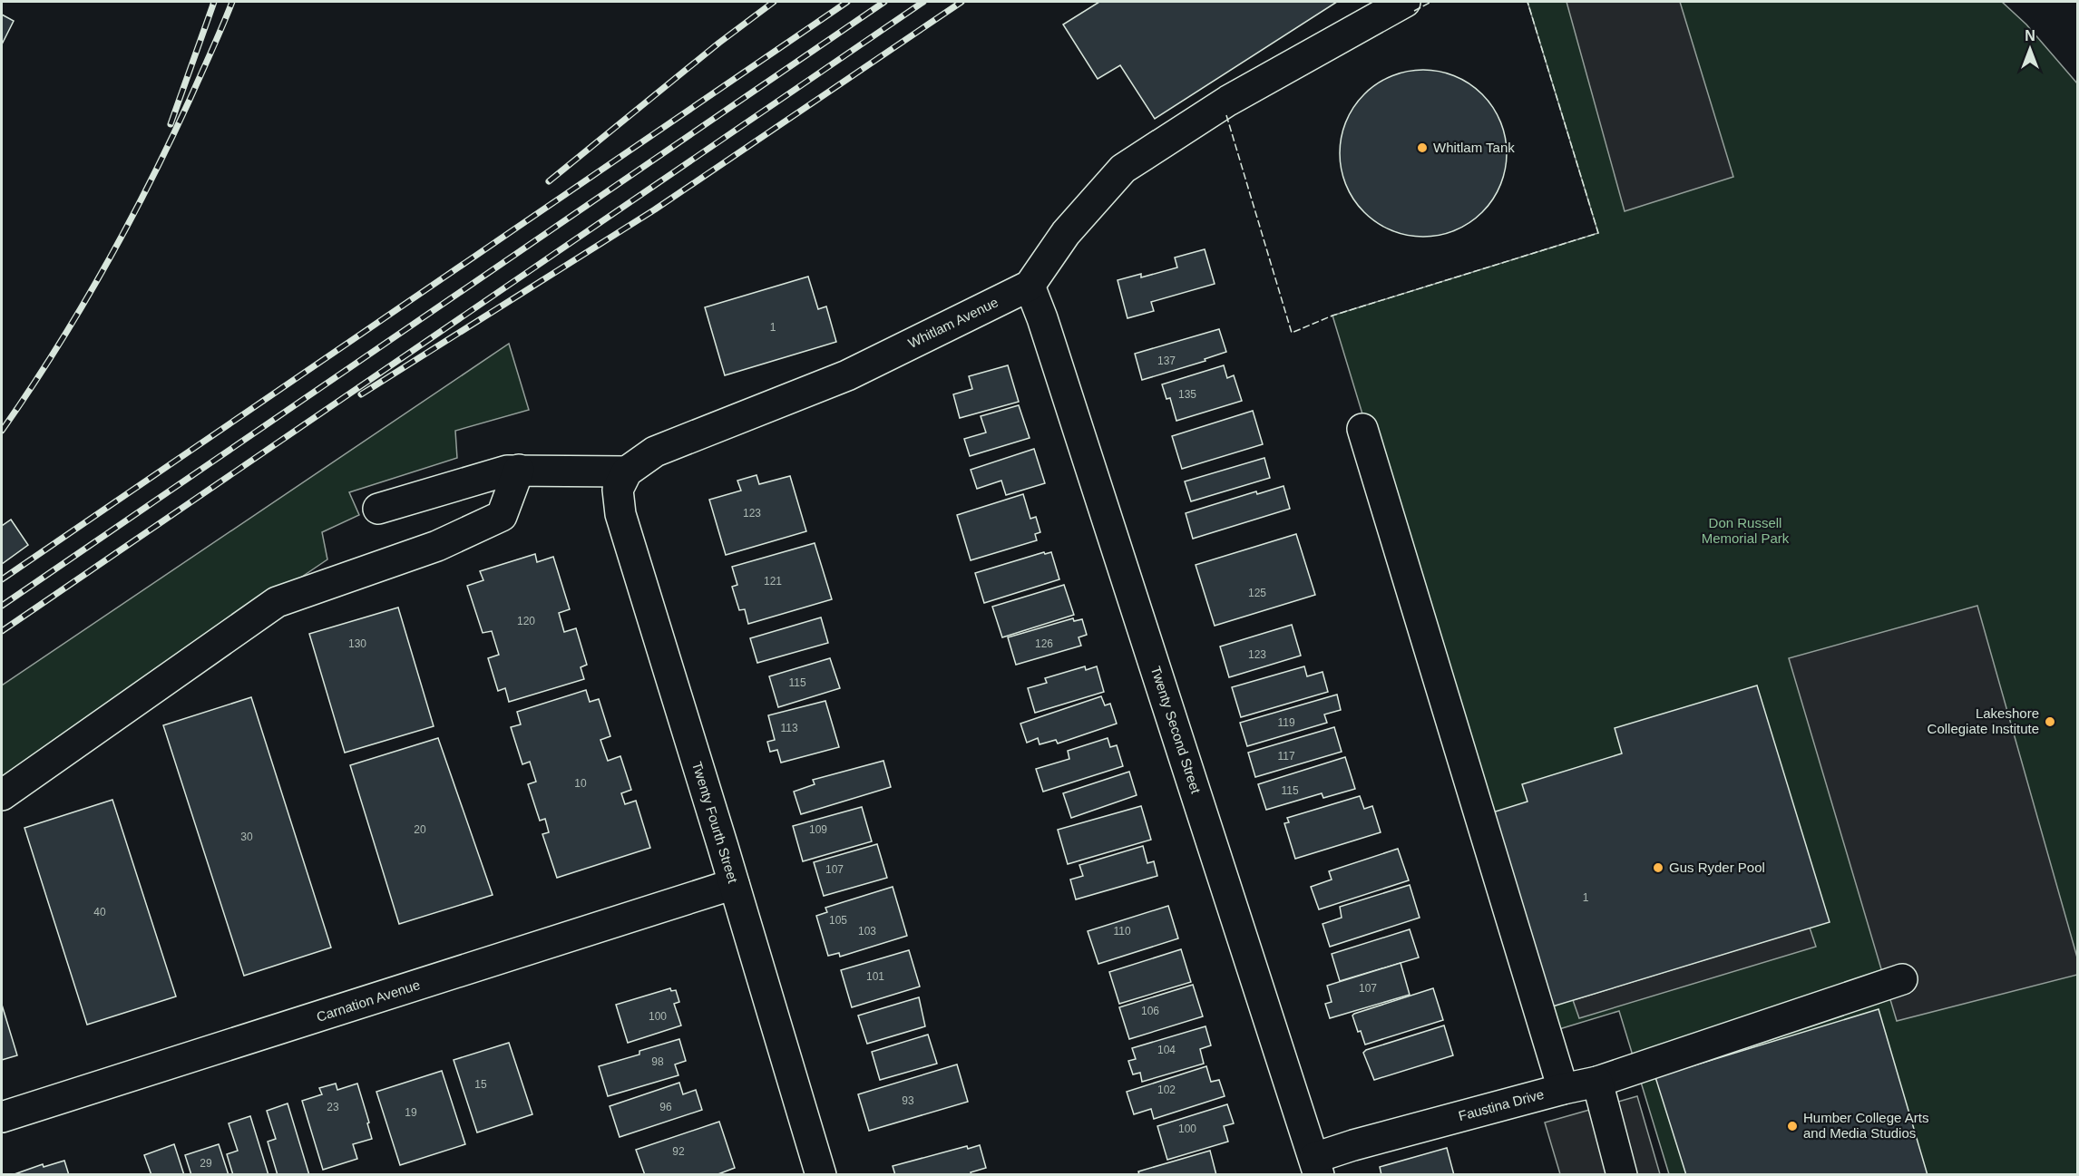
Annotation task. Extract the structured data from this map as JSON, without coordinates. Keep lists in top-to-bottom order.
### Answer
{
  "streets": {
    "street": [
      "Whitlam Avenue",
      "Twenty Second Street",
      "Twenty Fourth Street",
      "Carnation Avenue",
      "Faustina Drive"
    ]
  },
  "crossings": [
    ["Whitlam Avenue", "Twenty Second Street"],
    ["Whitlam Avenue", "Twenty Fourth Street"],
    ["Twenty Second Street", "Faustina Drive"],
    ["Twenty Fourth Street", "Carnation Avenue"]
  ],
  "parks": ["Don Russell Memorial Park"],
  "places": [
    "Whitlam Tank",
    "Lakeshore Collegiate Institute",
    "Gus Ryder Pool",
    "Humber College Arts and Media Studios"
  ],
  "house_numbers": [
    "1",
    "137",
    "135",
    "123",
    "121",
    "125",
    "120",
    "130",
    "126",
    "123",
    "115",
    "119",
    "113",
    "117",
    "10",
    "115",
    "20",
    "109",
    "30",
    "107",
    "1",
    "40",
    "105",
    "103",
    "110",
    "101",
    "107",
    "106",
    "100",
    "104",
    "98",
    "15",
    "102",
    "93",
    "23",
    "96",
    "19",
    "100",
    "92",
    "29"
  ],
  "north": "top"
}
